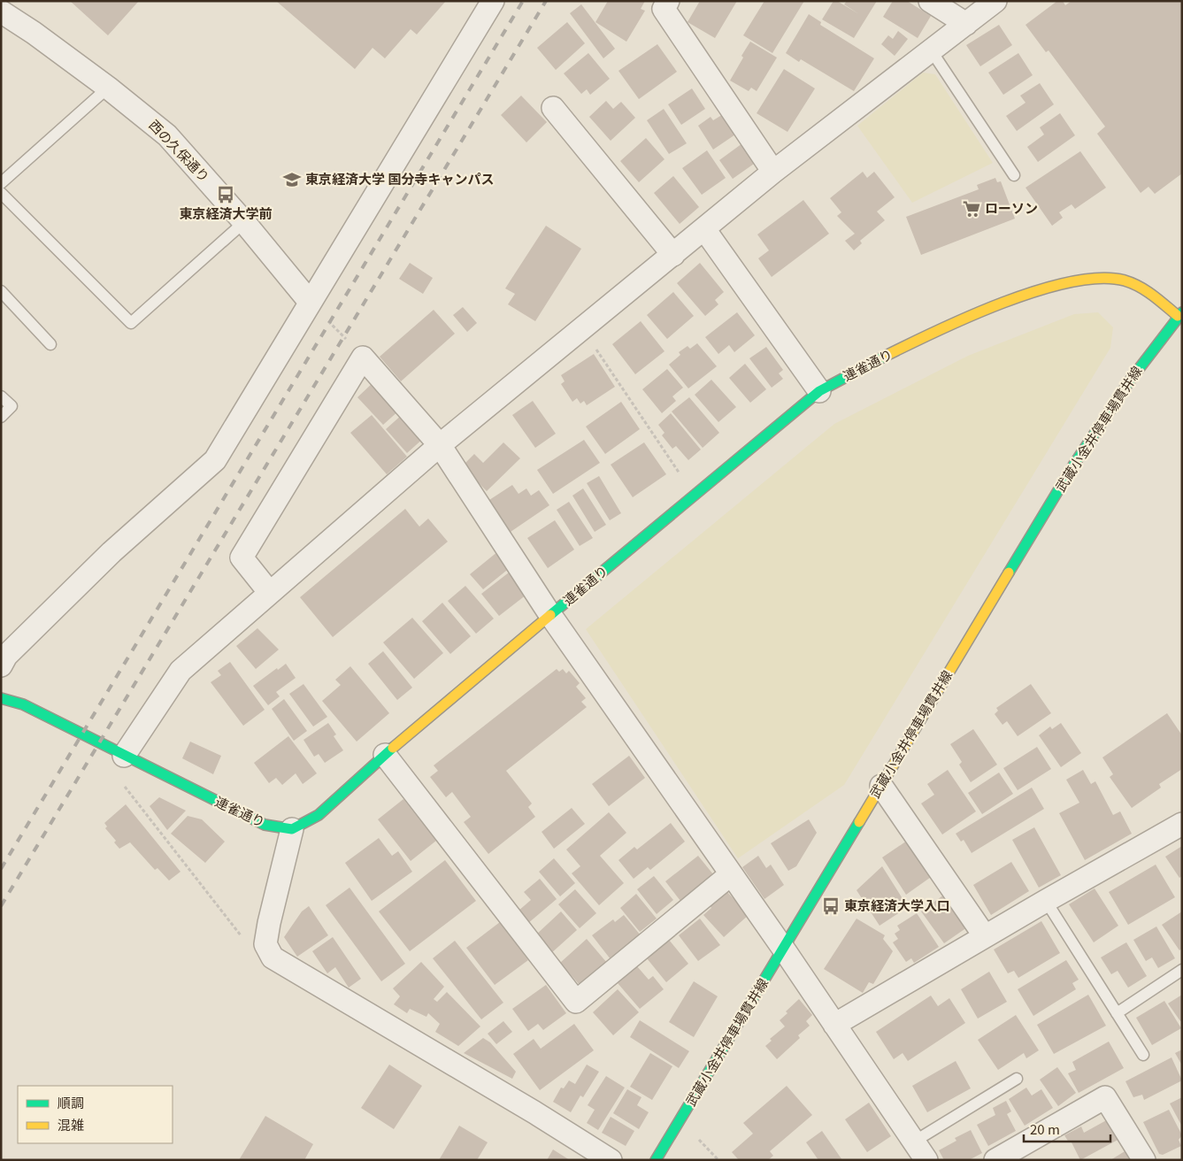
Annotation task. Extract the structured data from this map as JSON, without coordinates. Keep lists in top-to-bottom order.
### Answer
{
  "streets": {
    "main road": ["連雀通り", "武蔵小金井停車場貫井線"],
    "street": ["西の久保通り"]
  },
  "crossings": [
    ["連雀通り", "武蔵小金井停車場貫井線"]
  ],
  "places": {
    "school or university": ["東京経済大学 国分寺キャンパス"],
    "bus stop": ["東京経済大学前", "東京経済大学入口"],
    "supermarket": ["ローソン"]
  },
  "legend": ["順調", "混雑"],
  "scale_bar": "20 m"
}
